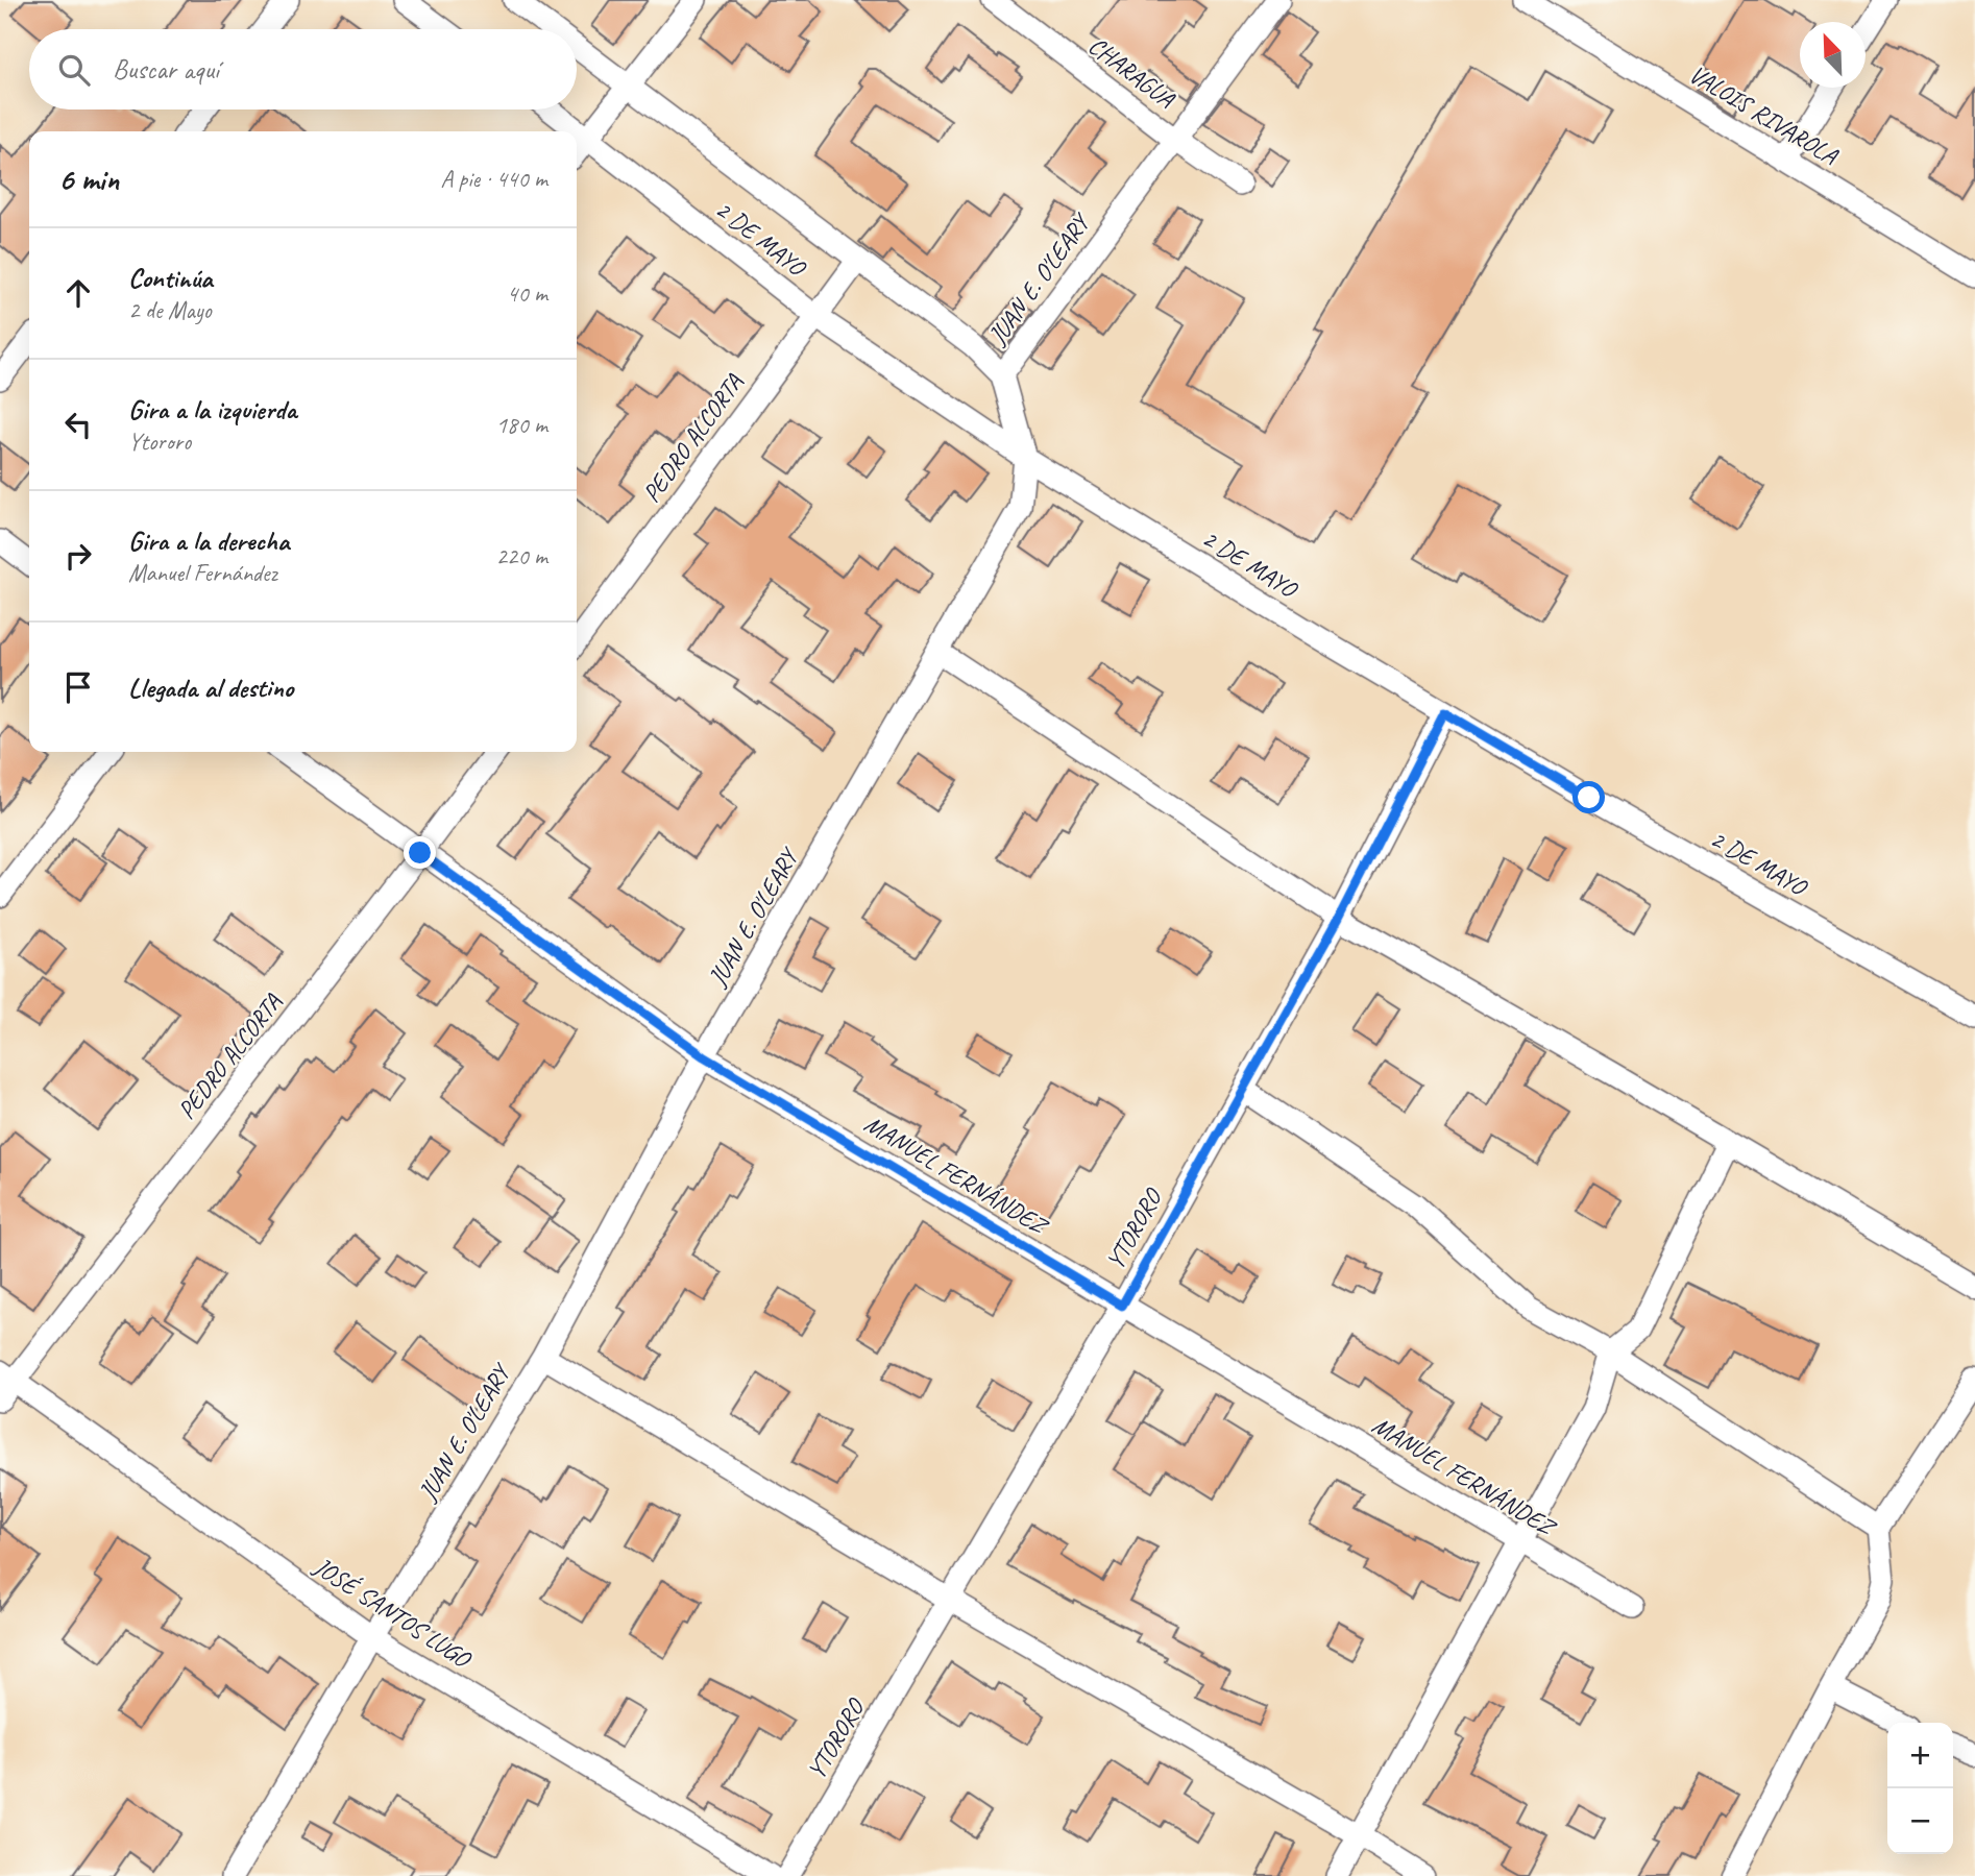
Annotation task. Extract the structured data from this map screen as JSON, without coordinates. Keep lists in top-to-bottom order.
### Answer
{
  "streets": {
    "street": [
      "CHARAGUA",
      "VALOIS RIVAROLA",
      "2 DE MAYO",
      "JUAN E. O'LEARY",
      "PEDRO ALCORTA",
      "MANUEL FERNÁNDEZ",
      "YTORORO",
      "JOSÉ SANTOS LUGO"
    ]
  },
  "crossings": [
    ["CHARAGUA", "JUAN E. O'LEARY"],
    ["2 DE MAYO", "JUAN E. O'LEARY"],
    ["2 DE MAYO", "PEDRO ALCORTA"],
    ["2 DE MAYO", "YTORORO"],
    ["JUAN E. O'LEARY", "MANUEL FERNÁNDEZ"],
    ["JUAN E. O'LEARY", "JOSÉ SANTOS LUGO"],
    ["PEDRO ALCORTA", "MANUEL FERNÁNDEZ"],
    ["PEDRO ALCORTA", "JOSÉ SANTOS LUGO"],
    ["MANUEL FERNÁNDEZ", "YTORORO"]
  ],
  "north": "top left",
  "page": {
    "search": "Buscar aquí",
    "heading": ["6 min", "A pie · 440 m"],
    "list": [
      ["Continúa", "2 de Mayo", "40 m"],
      ["Gira a la izquierda", "Ytororo", "180 m"],
      ["Gira a la derecha", "Manuel Fernández", "220 m"],
      "Llegada al destino"
    ],
    "map_buttons": ["+", "−"]
  }
}
